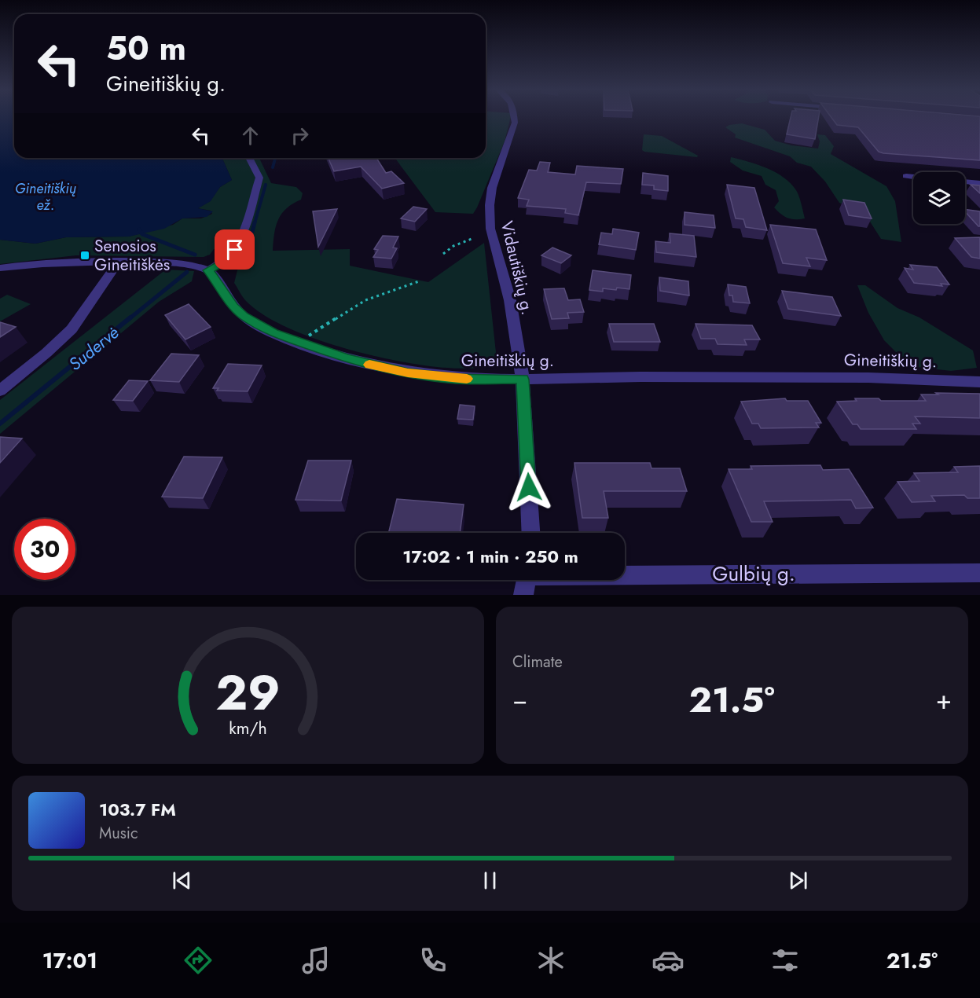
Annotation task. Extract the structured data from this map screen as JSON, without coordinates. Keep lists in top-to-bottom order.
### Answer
{
  "streets": {
    "street": ["Vidautiškių g.", "Gineitiškių g.", "Gulbių g."]
  },
  "crossings": [
    ["Vidautiškių g.", "Gineitiškių g."]
  ],
  "water": ["Gineitiškių ež.", "Sudervė"],
  "places": {
    "transit": ["Senosios Gineitiškės"]
  },
  "page": {
    "turn": ["50 m", "Gineitiškių g."],
    "limit": "30",
    "trip": "17:02 · 1 min · 250 m",
    "tile": "Climate",
    "heat": ["−", "21.5°", "+"],
    "song": ["103.7 FM", "Music"],
    "tabs": ["17:01", "21.5°"],
    "gauge": ["29", "km/h"]
  }
}
